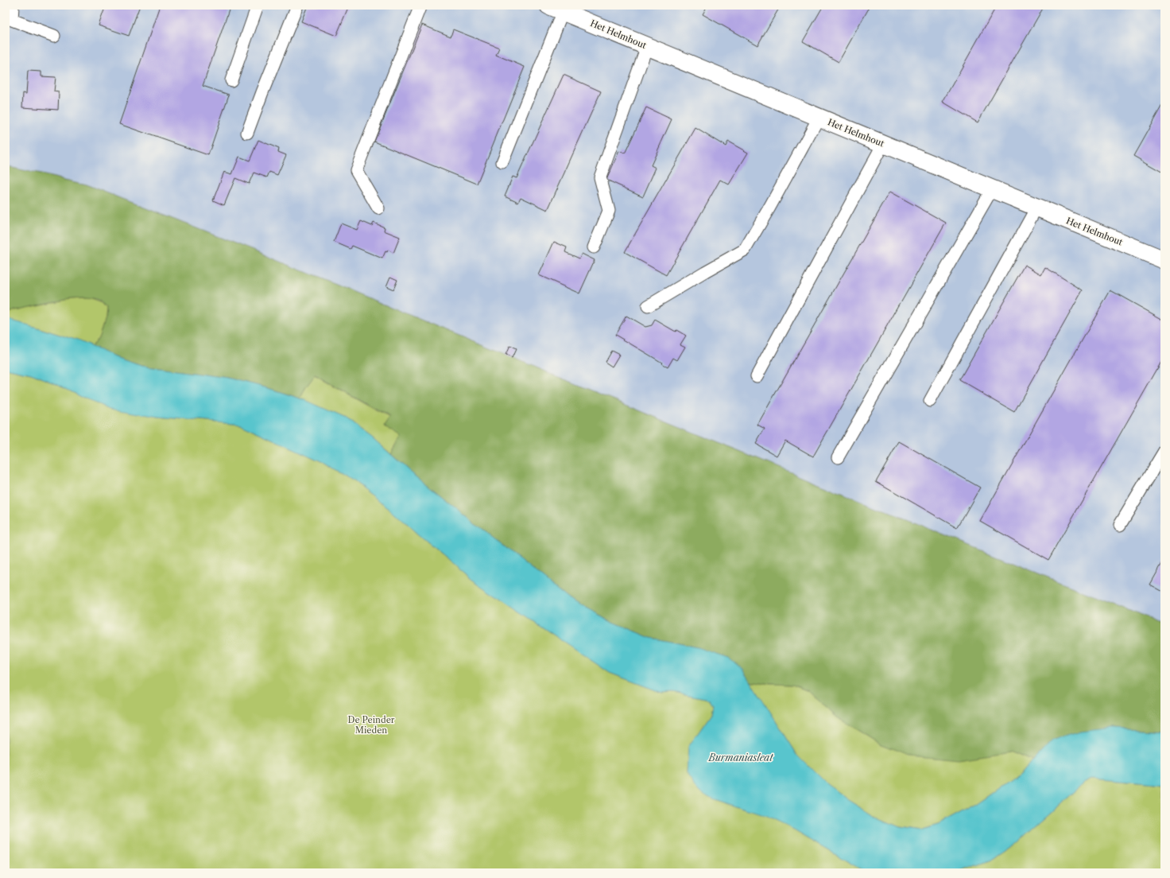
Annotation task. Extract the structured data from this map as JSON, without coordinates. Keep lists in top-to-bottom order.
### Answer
{
  "streets": {
    "street": ["Het Helmhout"]
  },
  "water": ["Burmaniasleat"],
  "parks": ["De Peinder Mieden"]
}
